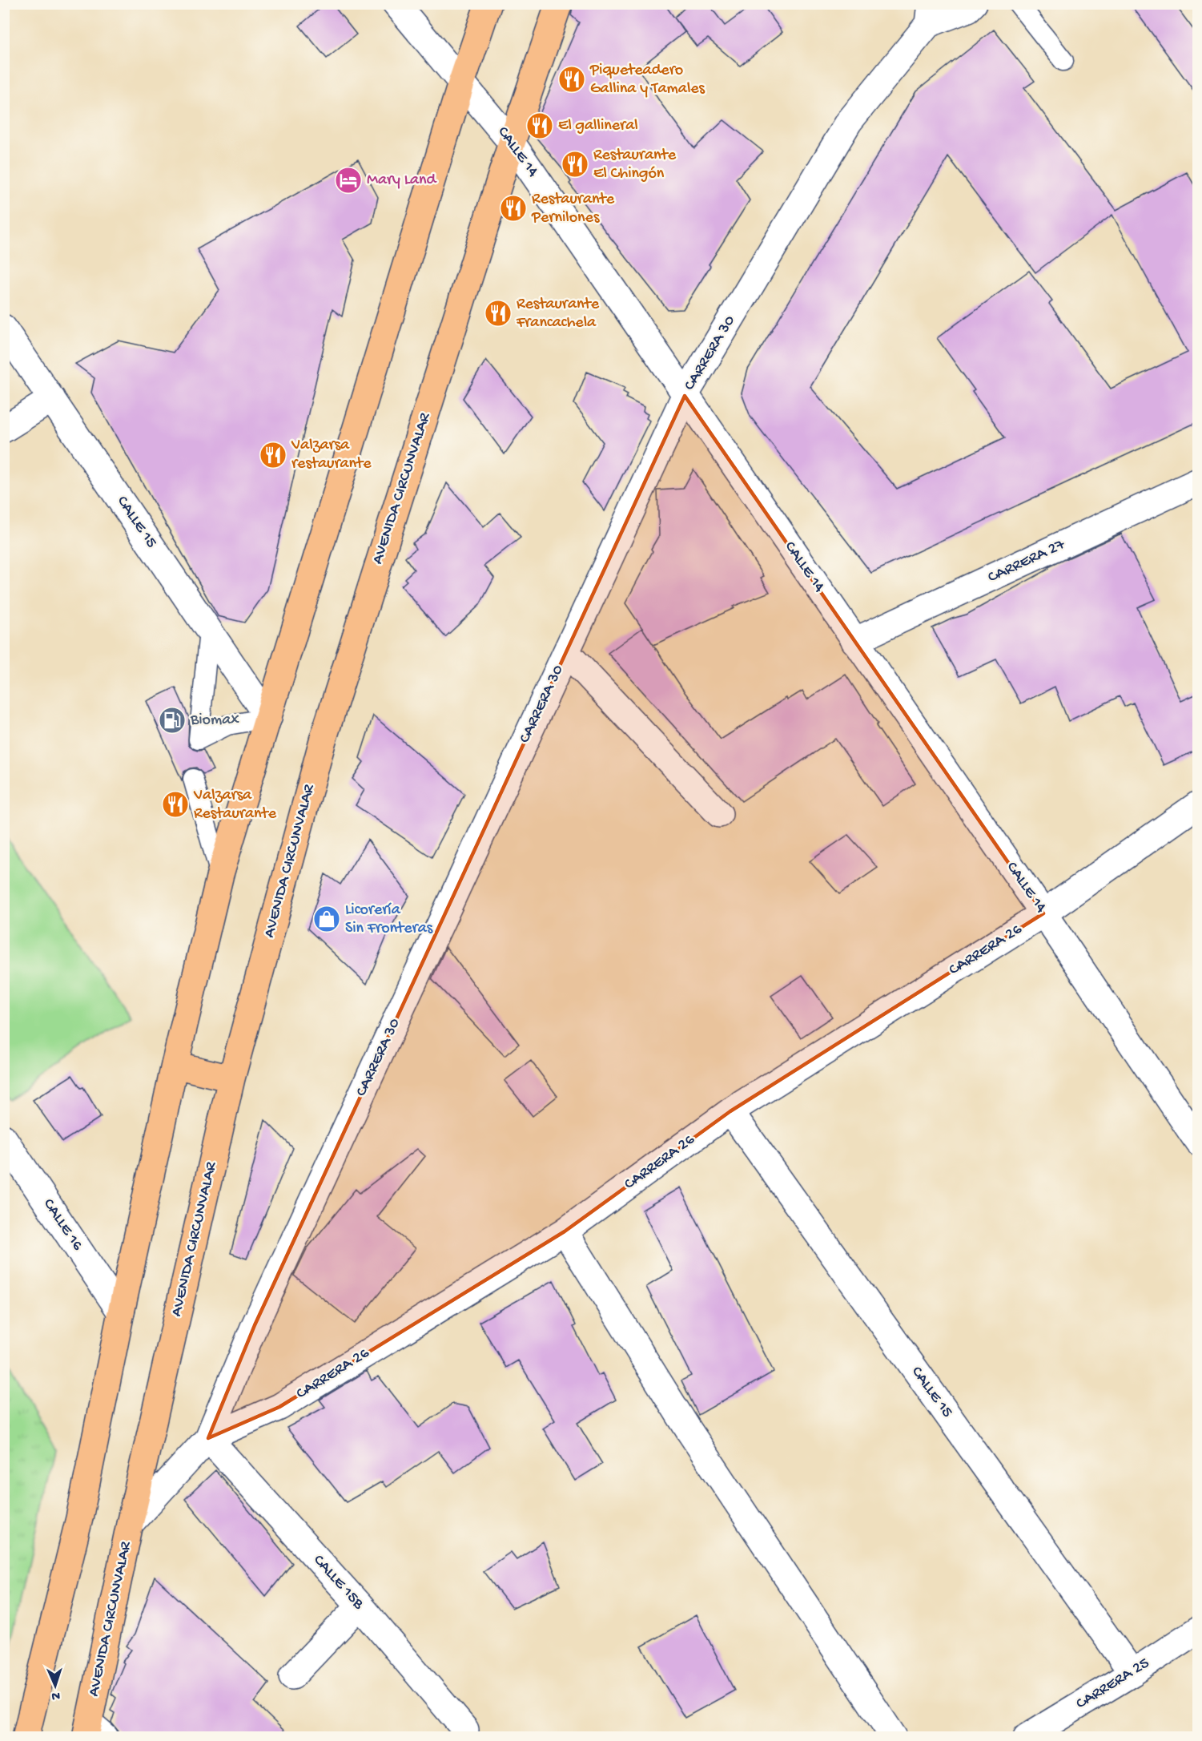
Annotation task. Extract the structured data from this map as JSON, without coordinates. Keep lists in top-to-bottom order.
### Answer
{
  "streets": {
    "highway": ["AVENIDA CIRCUNVALAR"],
    "street": [
      "CALLE 14",
      "CARRERA 30",
      "CALLE 15",
      "CARRERA 27",
      "CARRERA 26",
      "CALLE 16",
      "CALLE 15B",
      "CARRERA 25"
    ]
  },
  "crossings": [
    ["CALLE 14", "CARRERA 30"],
    ["CALLE 14", "AVENIDA CIRCUNVALAR"],
    ["CALLE 14", "CARRERA 27"],
    ["CALLE 14", "CARRERA 26"],
    ["CARRERA 30", "CARRERA 26"],
    ["CARRERA 30", "CALLE 15B"],
    ["AVENIDA CIRCUNVALAR", "CARRERA 26"],
    ["CALLE 15", "CARRERA 26"],
    ["CALLE 15", "CARRERA 25"],
    ["CARRERA 26", "CALLE 15B"]
  ],
  "places": {
    "restaurant": [
      "Piqueteadero Gallina y Tamales",
      "El gallineral",
      "Restaurante El Chingón",
      "Restaurante Pernilones",
      "Restaurante Francachela",
      "Valzarsa restaurante",
      "Valzarsa Restaurante"
    ],
    "hotel": ["Mary Land"],
    "fuel station": ["Biomax"],
    "shop": ["Licorería Sin Fronteras"]
  },
  "north": "bottom"
}
